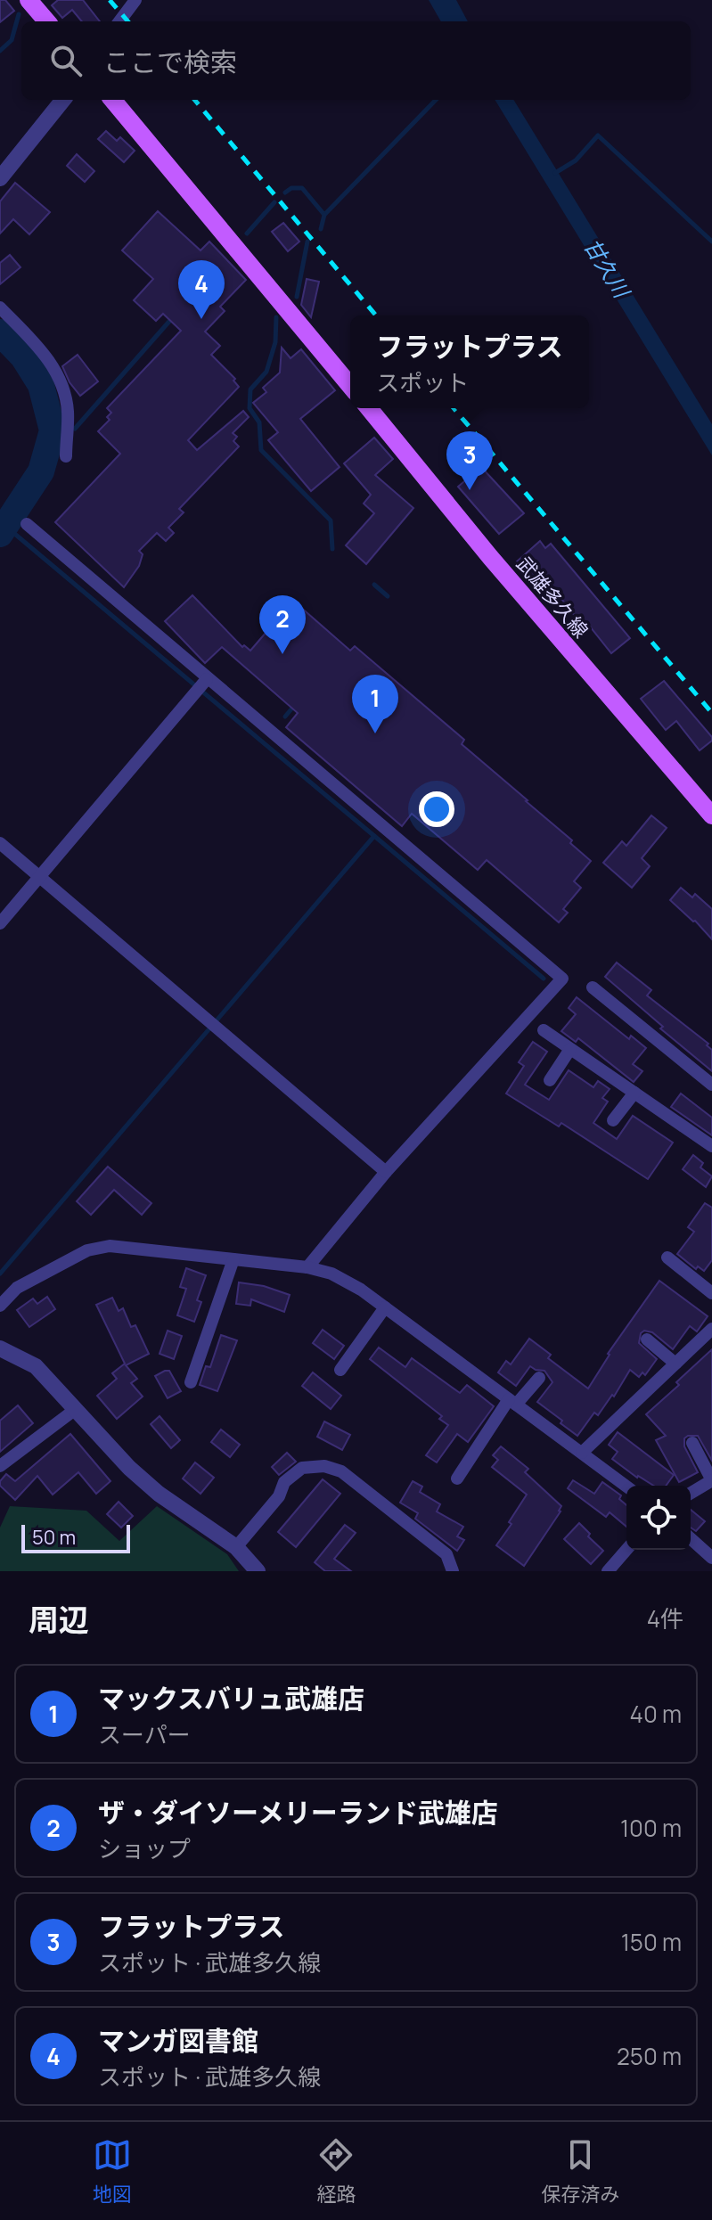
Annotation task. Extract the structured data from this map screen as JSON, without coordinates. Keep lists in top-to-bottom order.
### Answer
{
  "streets": {
    "main road": ["武雄多久線"]
  },
  "water": ["甘久川"],
  "scale_bar": "50 m",
  "page": {
    "search": "ここで検索",
    "pins": [
      "4",
      "3",
      "2",
      "1"
    ],
    "popup": ["フラットプラス", "スポット"],
    "scale": "50 m",
    "heading": ["周辺", "4件"],
    "list": [
      {
        "mark": "1",
        "name": "マックスバリュ武雄店",
        "note": "スーパー",
        "value": "40 m"
      },
      {
        "mark": "2",
        "name": "ザ・ダイソーメリーランド武雄店",
        "note": "ショップ",
        "value": "100 m"
      },
      {
        "mark": "3",
        "name": "フラットプラス",
        "note": "スポット · 武雄多久線",
        "value": "150 m"
      },
      {
        "mark": "4",
        "name": "マンガ図書館",
        "note": "スポット · 武雄多久線",
        "value": "250 m"
      }
    ],
    "nav": ["地図", "経路", "保存済み"]
  }
}
